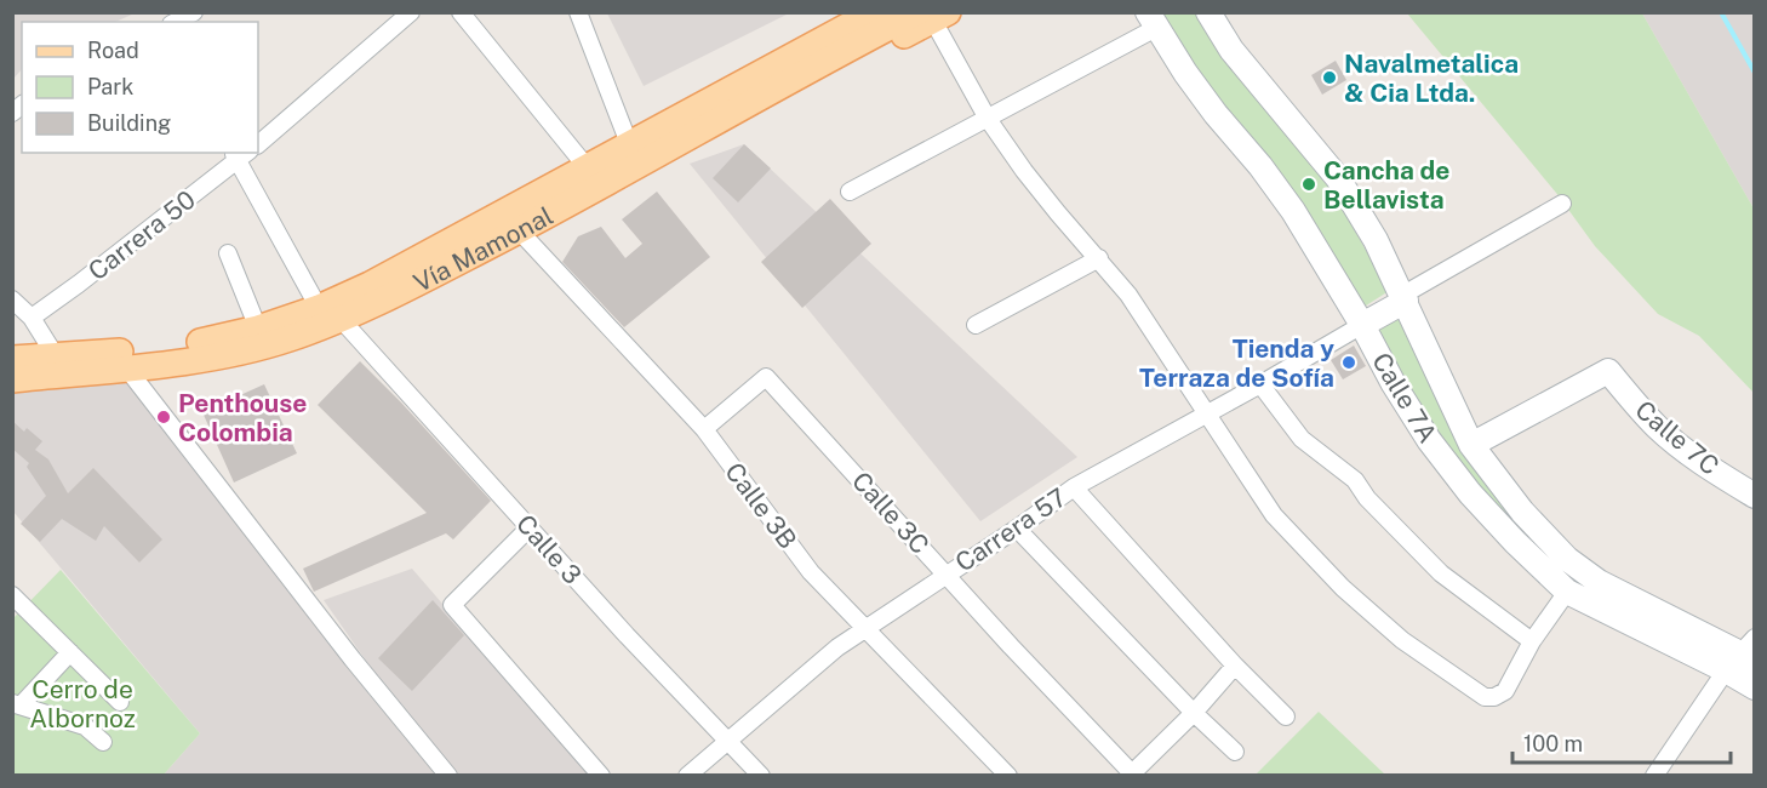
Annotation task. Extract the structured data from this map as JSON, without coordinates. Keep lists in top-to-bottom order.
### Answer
{
  "streets": {
    "main road": ["Vía Mamonal"],
    "street": [
      "Carrera 50",
      "Calle 7A",
      "Calle 7C",
      "Calle 3B",
      "Calle 3C",
      "Carrera 57",
      "Calle 3"
    ]
  },
  "crossings": [
    ["Carrera 50", "Calle 3"],
    ["Vía Mamonal", "Calle 3B"],
    ["Vía Mamonal", "Calle 3"],
    ["Calle 7A", "Calle 7C"],
    ["Calle 7A", "Carrera 57"],
    ["Calle 3B", "Calle 3C"],
    ["Calle 3B", "Carrera 57"],
    ["Calle 3C", "Carrera 57"],
    ["Carrera 57", "Calle 3"]
  ],
  "parks": ["Cerro de Albornoz"],
  "places": [
    "Navalmetalica & Cia Ltda.",
    "Cancha de Bellavista",
    "Tienda y Terraza de Sofía",
    "Penthouse Colombia"
  ],
  "legend": ["Road", "Park", "Building"],
  "scale_bar": "100 m"
}
